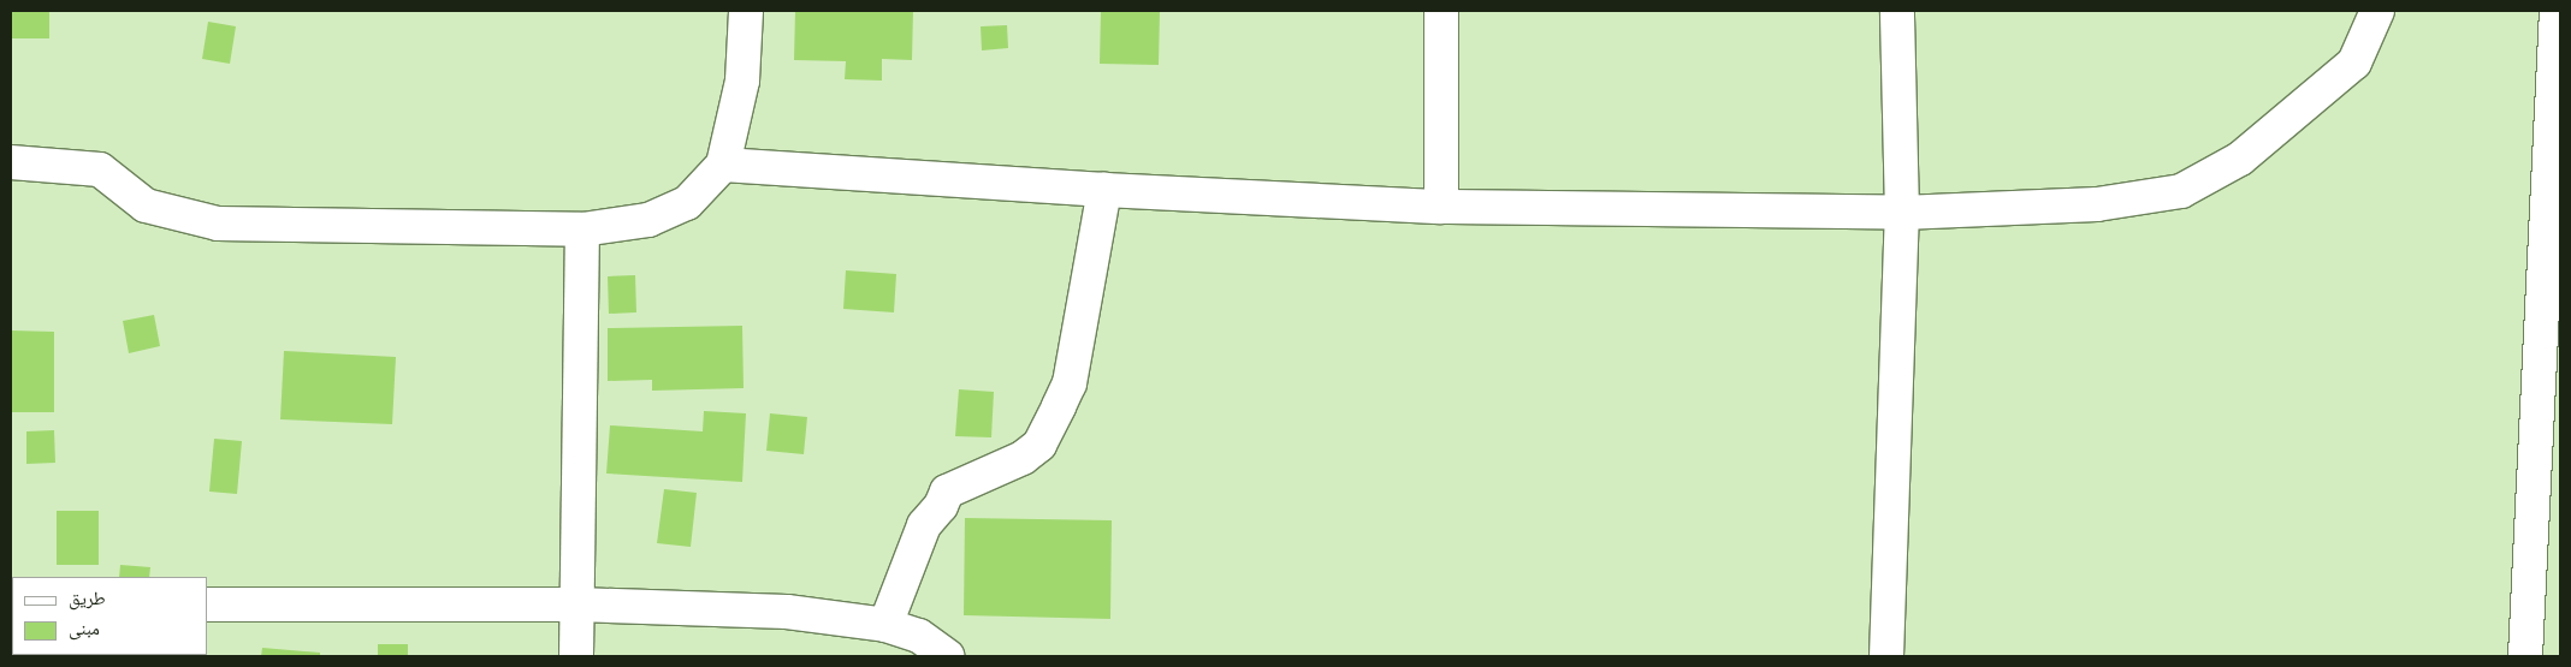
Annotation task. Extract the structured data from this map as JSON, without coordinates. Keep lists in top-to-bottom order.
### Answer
{
  "legend": ["طريق", "مبنى"]
}
